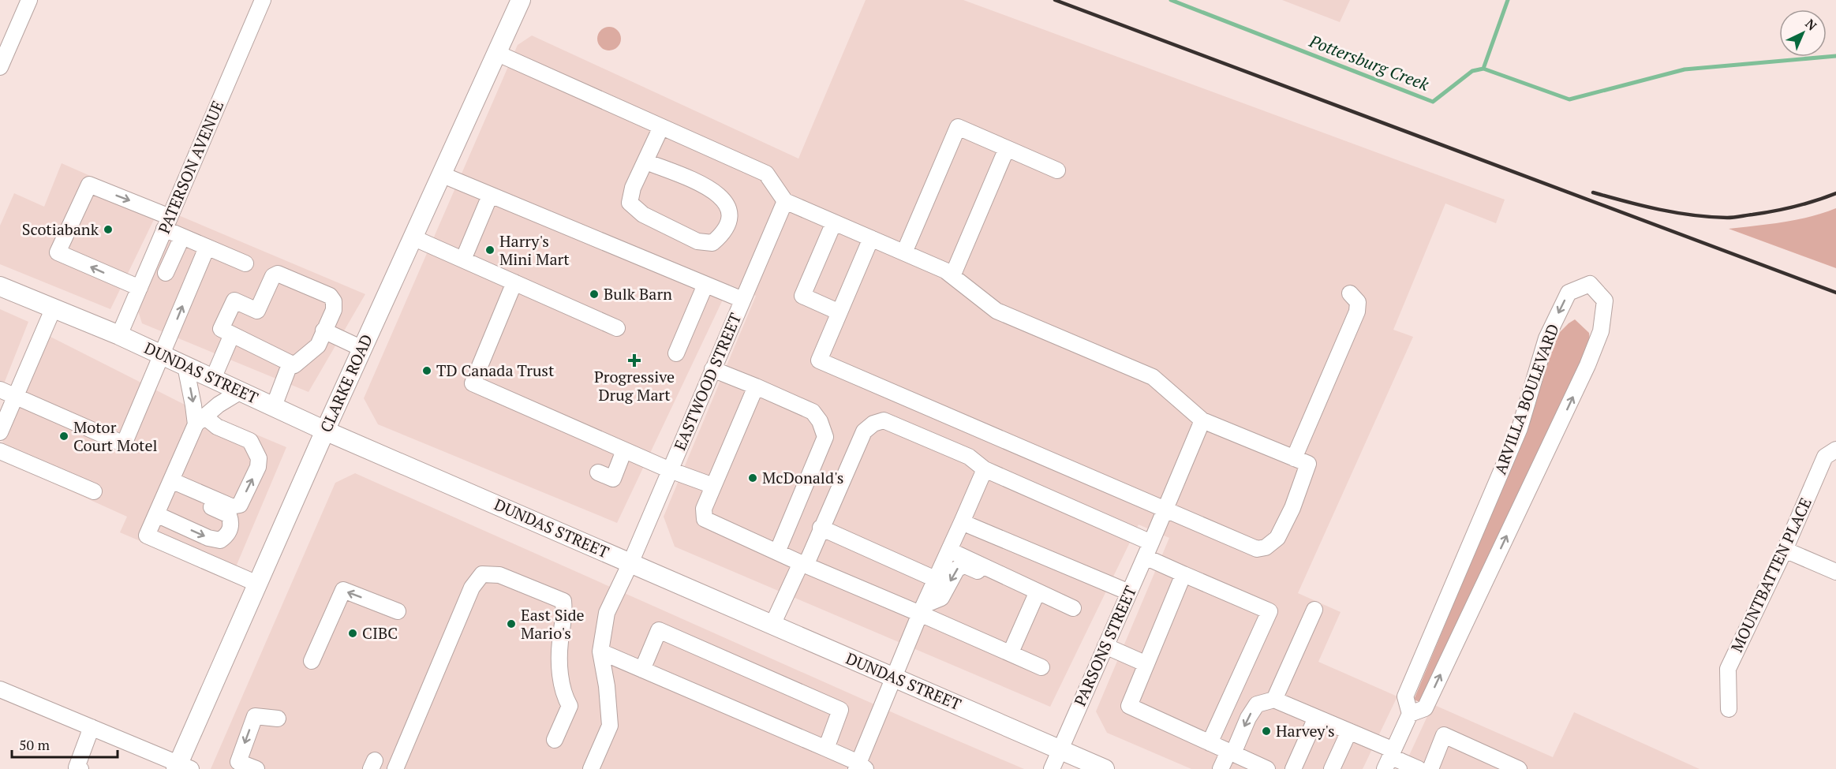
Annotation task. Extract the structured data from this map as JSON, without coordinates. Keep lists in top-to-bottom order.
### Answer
{
  "streets": {
    "main road": ["DUNDAS STREET", "CLARKE ROAD"],
    "street": [
      "PATERSON AVENUE",
      "EASTWOOD STREET",
      "ARVILLA BOULEVARD",
      "MOUNTBATTEN PLACE",
      "PARSONS STREET"
    ]
  },
  "crossings": [
    ["PATERSON AVENUE", "DUNDAS STREET"],
    ["DUNDAS STREET", "EASTWOOD STREET"],
    ["DUNDAS STREET", "CLARKE ROAD"],
    ["DUNDAS STREET", "PARSONS STREET"]
  ],
  "water": ["Pottersburg Creek"],
  "places": {
    "other": [
      "Scotiabank",
      "Harry's Mini Mart",
      "Bulk Barn",
      "TD Canada Trust",
      "Motor Court Motel",
      "McDonald's",
      "East Side Mario's",
      "CIBC",
      "Harvey's"
    ],
    "health": ["Progressive Drug Mart"]
  },
  "scale_bar": "50 m",
  "north": "top right"
}
